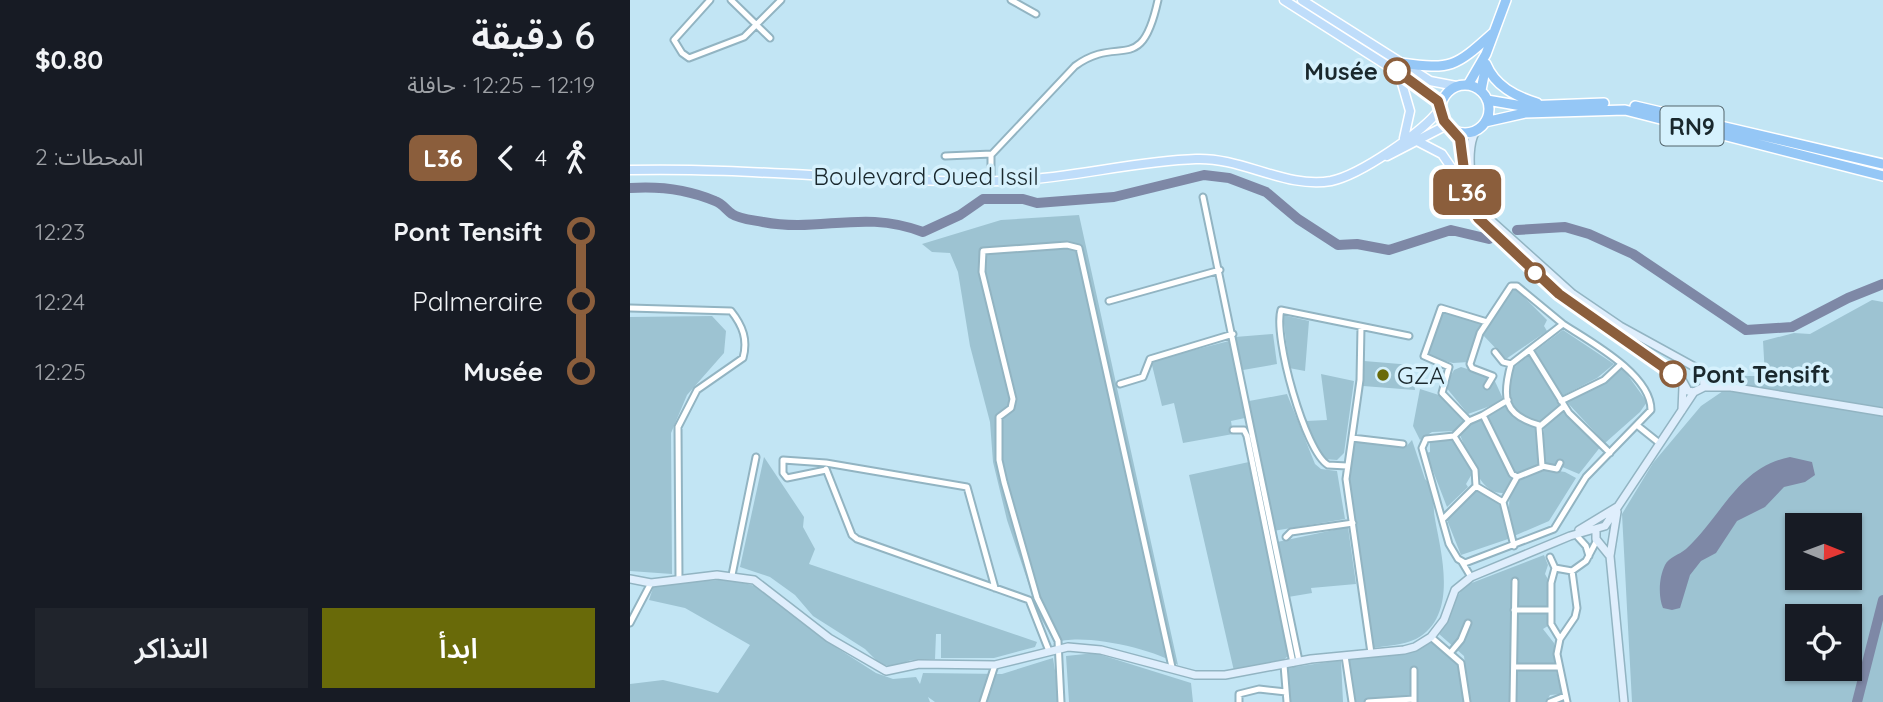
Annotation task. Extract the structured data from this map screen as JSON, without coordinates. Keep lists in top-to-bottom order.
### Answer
{
  "streets": {
    "highway": ["RN9"],
    "main road": ["Boulevard Oued Issil"]
  },
  "crossings": [
    ["RN9", "Boulevard Oued Issil"]
  ],
  "places": ["Musée", "Pont Tensift", "GZA"],
  "lines": ["bus line L36"],
  "north": "right",
  "page": {
    "on_map": "L36",
    "heading": ["6 دقيقة", "12:19 – 12:25 · حافلة", "$0.80"],
    "legs": ["4", "L36", "المحطات: 2"],
    "list": [
      {
        "name": "Pont Tensift",
        "value": "12:23"
      },
      {
        "name": "Palmeraire",
        "value": "12:24"
      },
      {
        "name": "Musée",
        "value": "12:25"
      }
    ],
    "buttons": ["ابدأ", "التذاكر"]
  }
}
